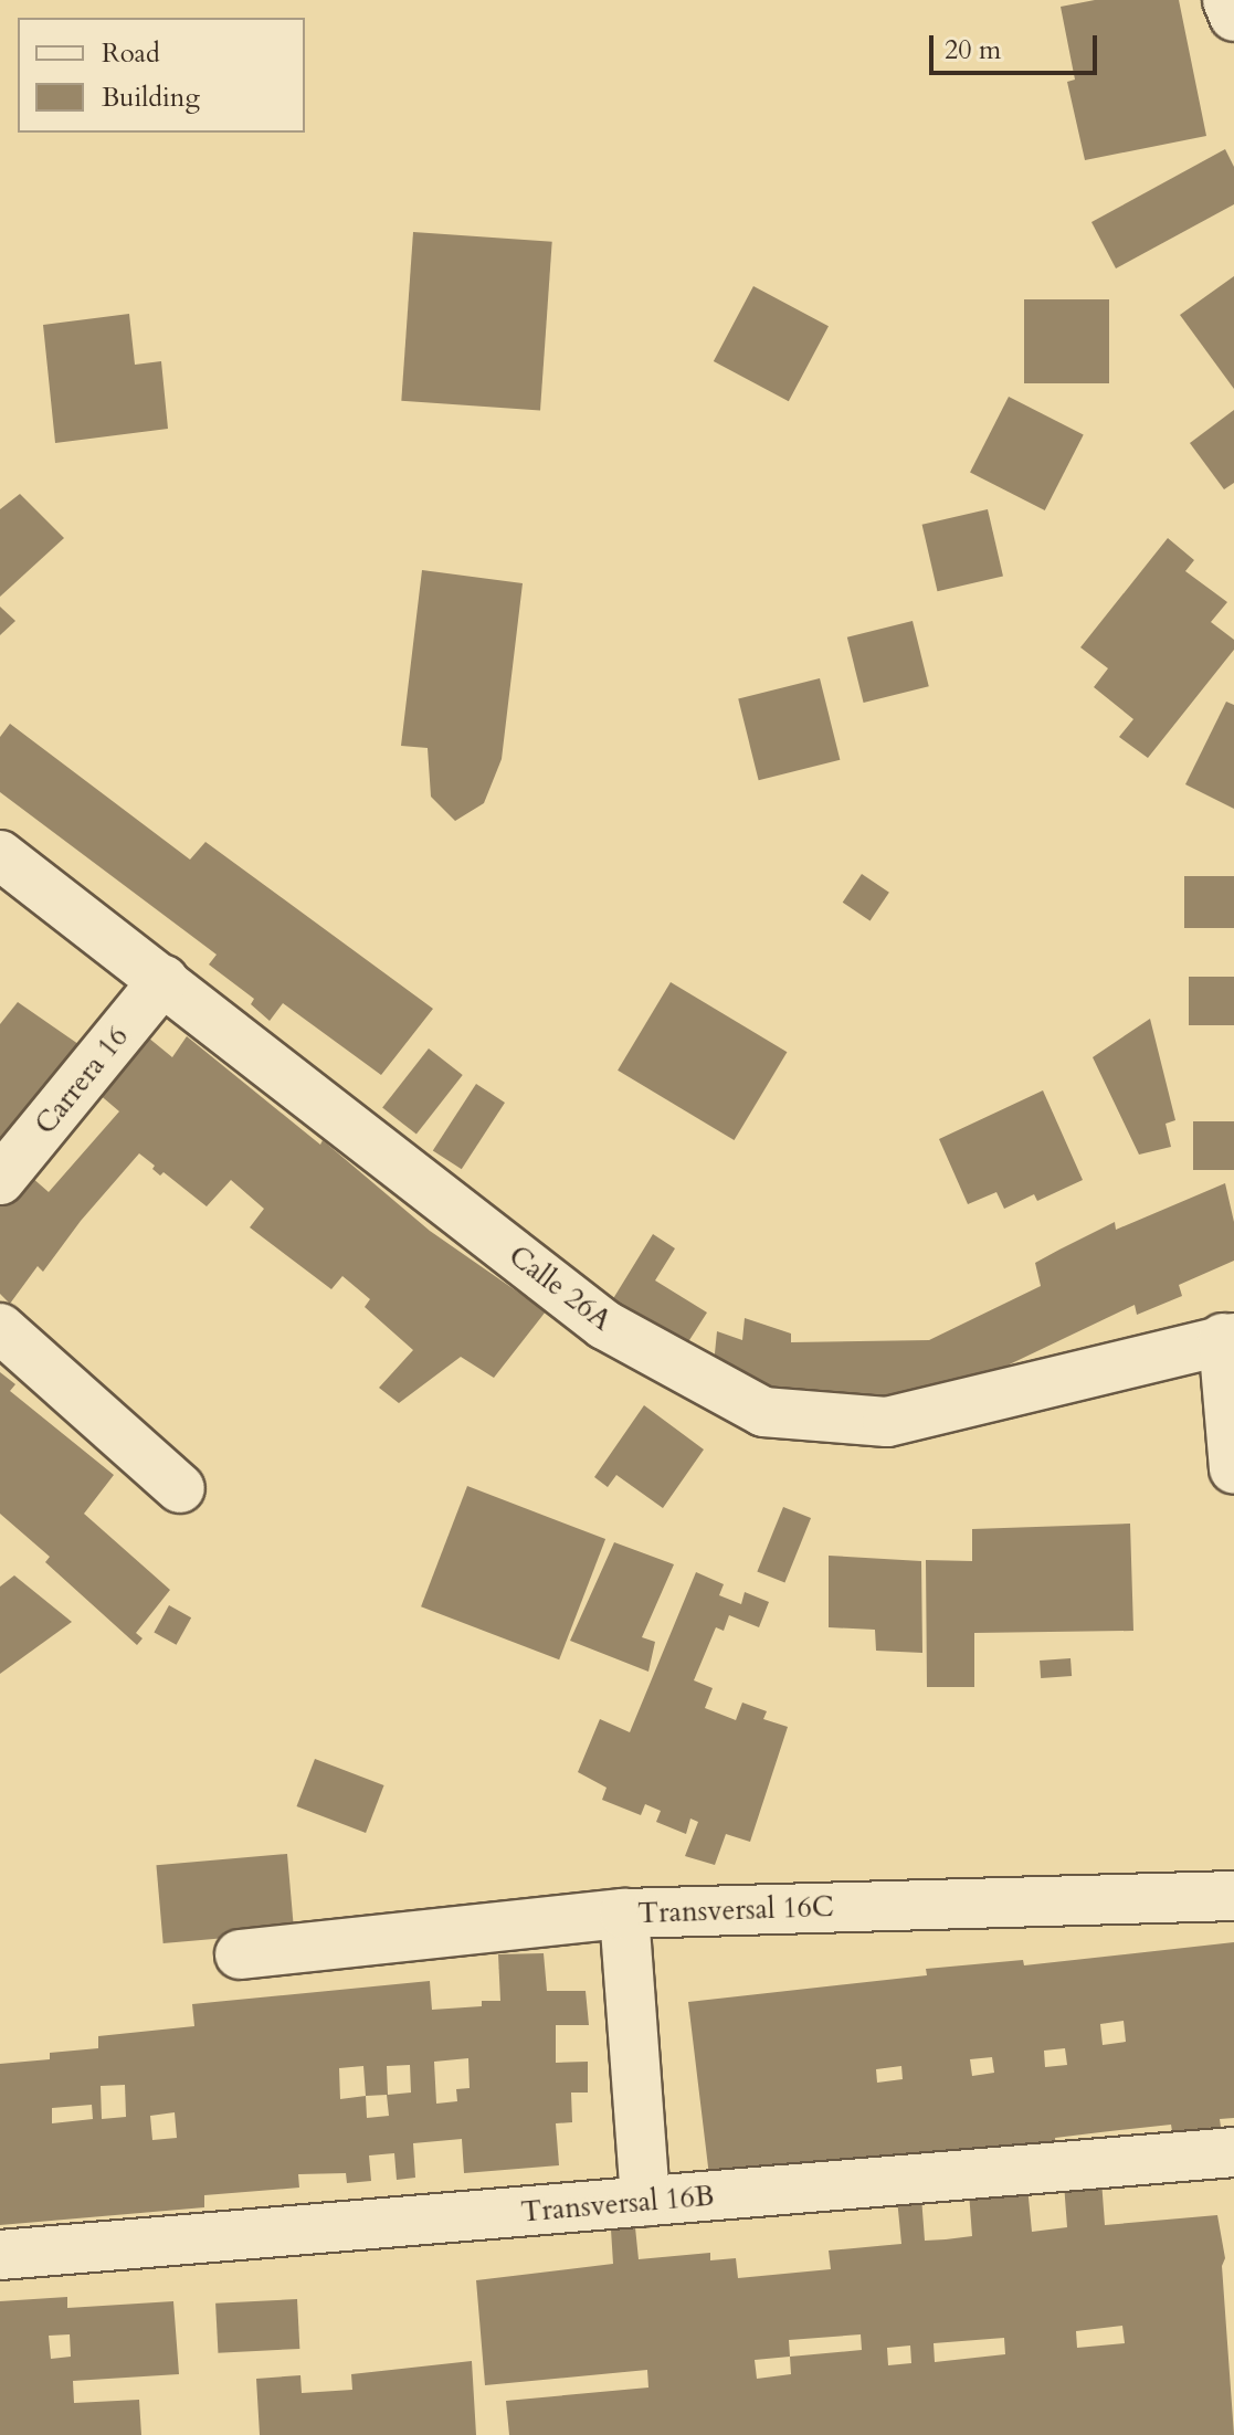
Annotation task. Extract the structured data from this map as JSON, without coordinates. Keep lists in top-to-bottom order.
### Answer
{
  "streets": {
    "street": [
      "Carrera 16",
      "Calle 26A",
      "Transversal 16C",
      "Transversal 16B"
    ]
  },
  "crossings": [
    ["Carrera 16", "Calle 26A"]
  ],
  "legend": ["Road", "Building"],
  "scale_bar": "20 m"
}
